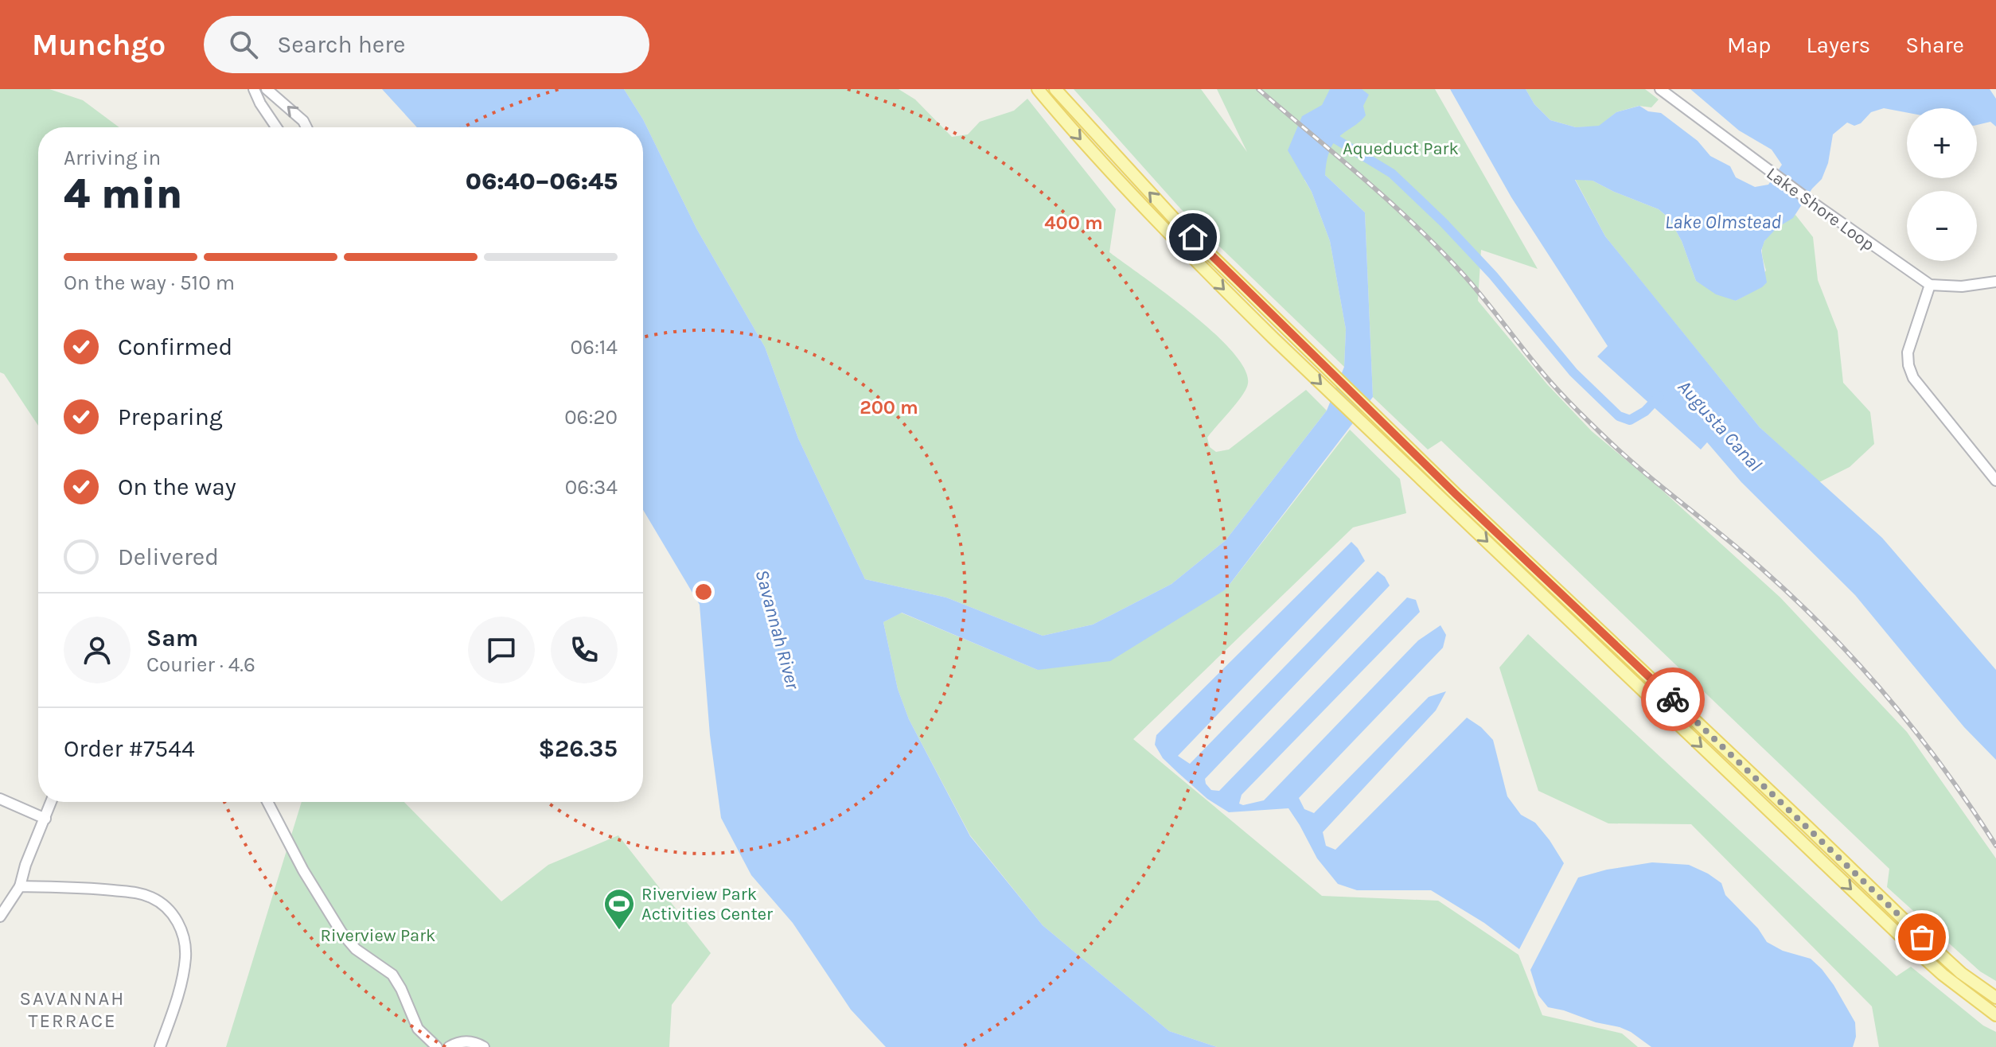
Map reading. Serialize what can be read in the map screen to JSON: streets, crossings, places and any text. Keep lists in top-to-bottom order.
{
  "streets": {
    "street": ["Lake Shore Loop"]
  },
  "districts": ["SAVANNAH TERRACE"],
  "water": ["Lake Olmstead", "Augusta Canal", "Savannah River"],
  "parks": ["Aqueduct Park", "Riverview Park"],
  "places": {
    "sports": ["Riverview Park Activities Center"]
  },
  "page": {
    "header": "Munchgo",
    "search": "Search here",
    "nav": ["Map", "Layers", "Share"],
    "map_buttons": ["+", "−"],
    "heading": ["4 min", "Arriving in", "06:40–06:45"],
    "panel": [
      "Sam",
      "Courier · 4.6",
      "Order #7544",
      "$26.35"
    ],
    "bar": "On the way · 510 m",
    "list": [
      ["Confirmed", "06:14"],
      ["Preparing", "06:20"],
      ["On the way", "06:34"],
      "Delivered"
    ]
  },
  "rings": ["400 m", "200 m"]
}
